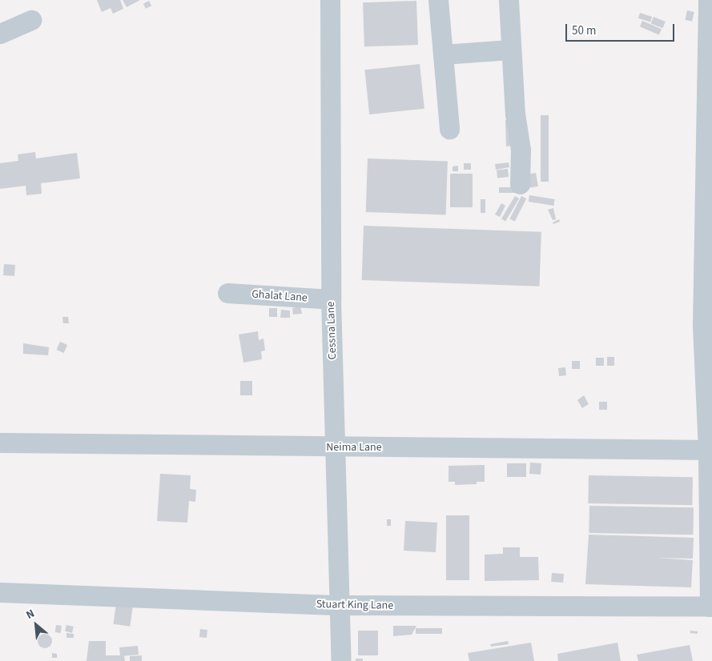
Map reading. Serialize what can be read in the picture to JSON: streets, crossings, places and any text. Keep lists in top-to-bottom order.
{
  "streets": {
    "street": [
      "Ghalat Lane",
      "Cessna Lane",
      "Neima Lane",
      "Stuart King Lane"
    ]
  },
  "crossings": [
    ["Ghalat Lane", "Cessna Lane"],
    ["Cessna Lane", "Neima Lane"],
    ["Cessna Lane", "Stuart King Lane"],
    ["Neima Lane", "Stuart King Lane"]
  ],
  "scale_bar": "50 m",
  "north": "top left"
}
